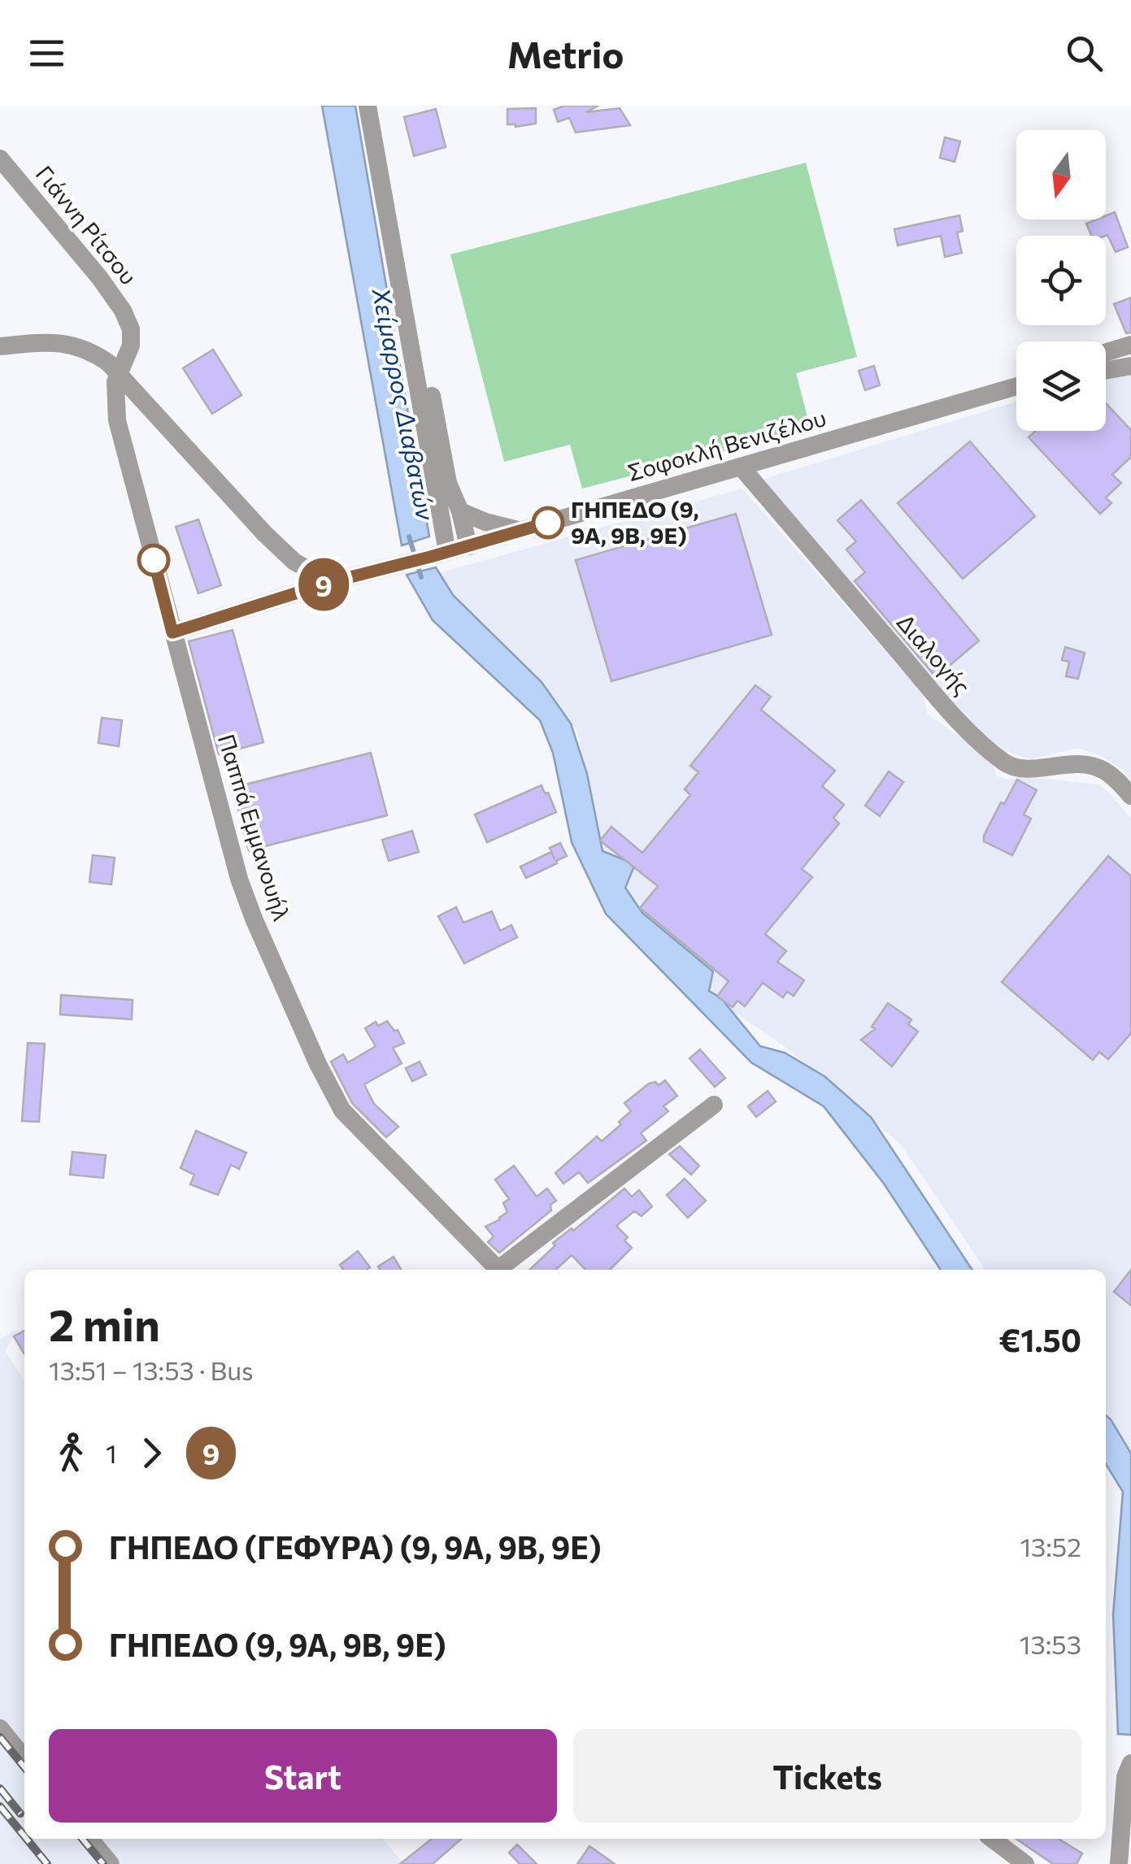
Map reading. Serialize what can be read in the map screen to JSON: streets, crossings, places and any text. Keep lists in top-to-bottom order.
{
  "streets": {
    "street": [
      "Γιάννη Ρίτσου",
      "Σοφοκλή Βενιζέλου",
      "Διαλογής",
      "Παππά Εμμανουήλ"
    ]
  },
  "crossings": [
    ["Γιάννη Ρίτσου", "Παππά Εμμανουήλ"],
    ["Σοφοκλή Βενιζέλου", "Διαλογής"],
    ["Σοφοκλή Βενιζέλου", "Παππά Εμμανουήλ"]
  ],
  "water": ["Χείμαρρος Διαβατών"],
  "places": ["ΓΗΠΕΔΟ (9, 9Α, 9Β, 9Ε)"],
  "lines": ["bus line 9"],
  "north": "bottom",
  "page": {
    "header": "Metrio",
    "on_map": "9",
    "heading": ["2 min", "13:51 – 13:53 · Bus", "€1.50"],
    "legs": ["1", "9"],
    "list": [
      {
        "name": "ΓΗΠΕΔΟ (ΓΕΦΥΡΑ) (9, 9Α, 9Β, 9Ε)",
        "value": "13:52"
      },
      {
        "name": "ΓΗΠΕΔΟ (9, 9Α, 9Β, 9Ε)",
        "value": "13:53"
      }
    ],
    "buttons": ["Start", "Tickets"]
  }
}
